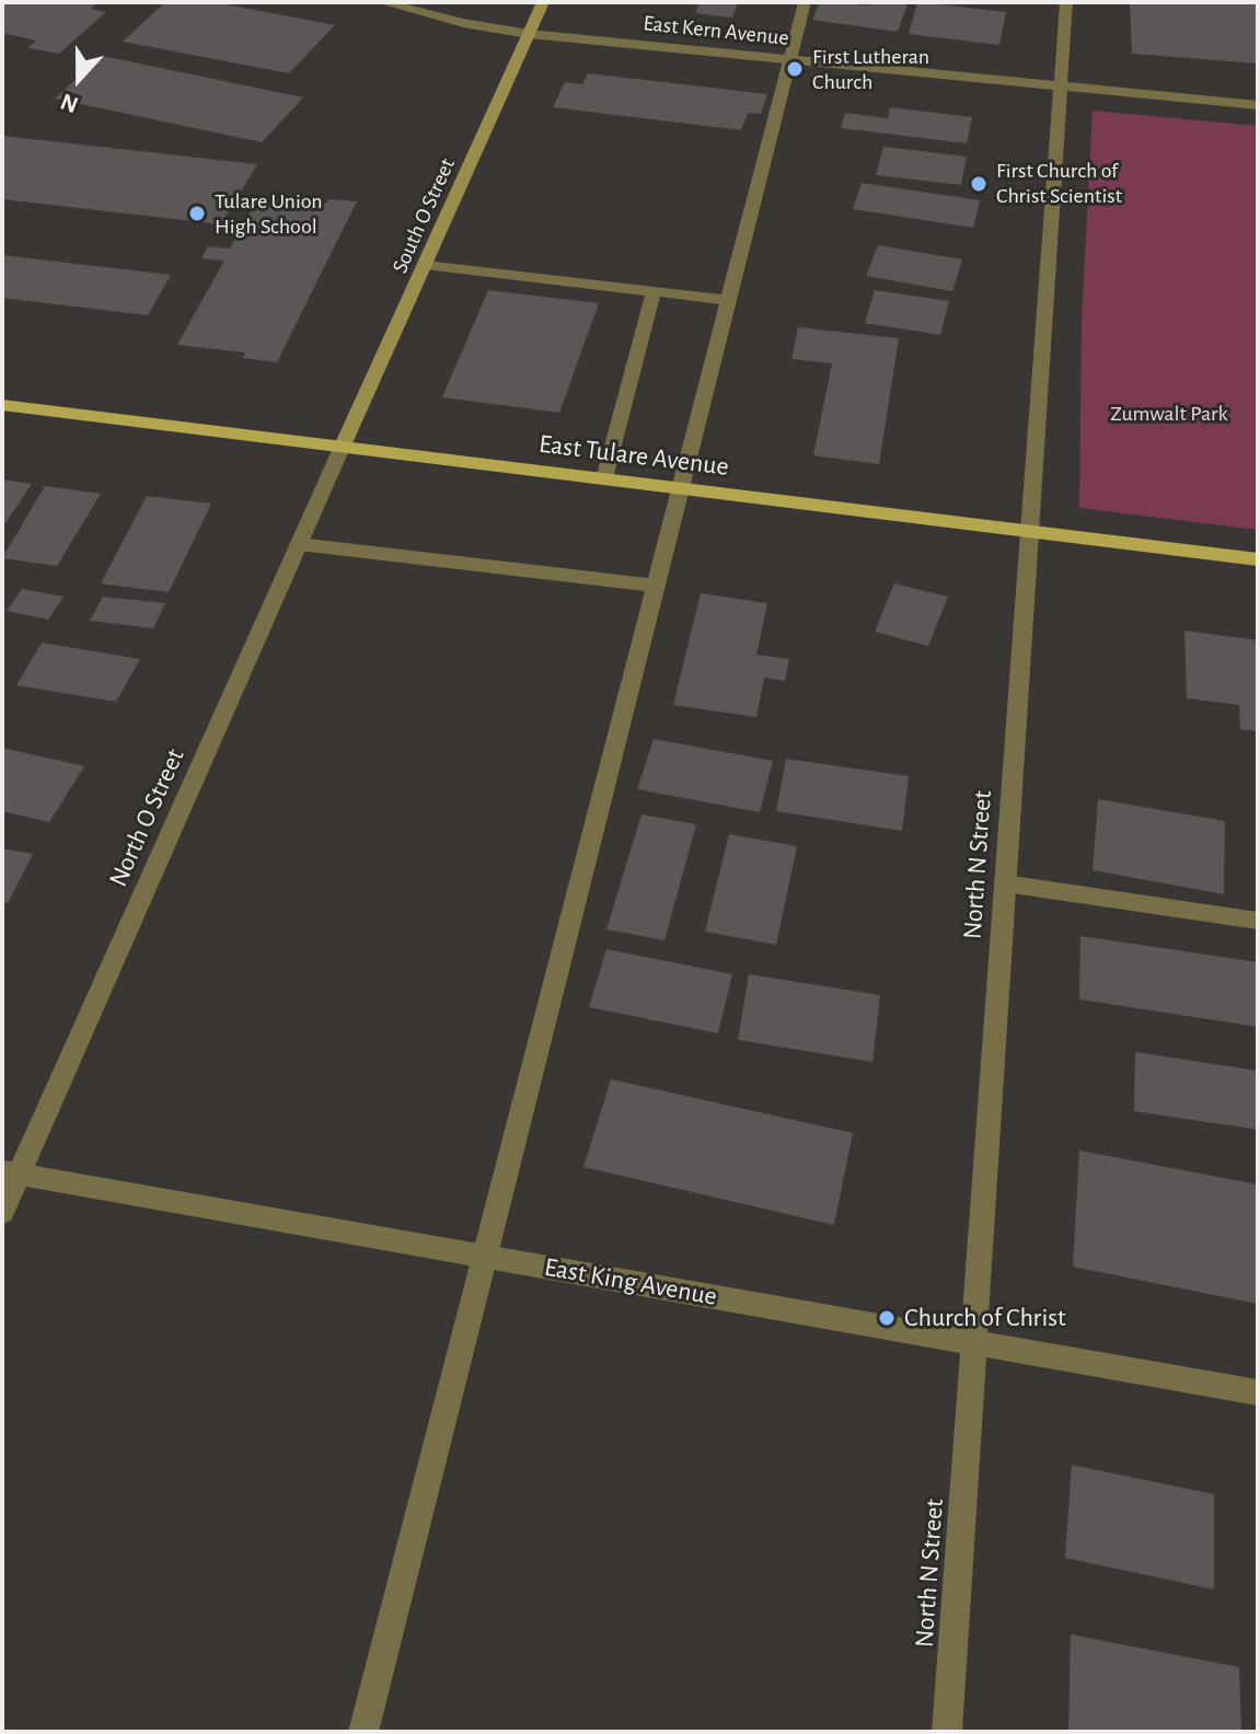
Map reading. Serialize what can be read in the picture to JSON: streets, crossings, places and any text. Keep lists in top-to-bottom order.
{
  "streets": {
    "main road": ["South O Street", "East Tulare Avenue"],
    "street": [
      "East Kern Avenue",
      "North O Street",
      "North N Street",
      "East King Avenue"
    ]
  },
  "crossings": [
    ["East Kern Avenue", "South O Street"],
    ["East Kern Avenue", "North N Street"],
    ["South O Street", "East Tulare Avenue"],
    ["South O Street", "North O Street"],
    ["East Tulare Avenue", "North O Street"],
    ["East Tulare Avenue", "North N Street"],
    ["North O Street", "East King Avenue"],
    ["North N Street", "East King Avenue"]
  ],
  "parks": ["Zumwalt Park"],
  "places": [
    "First Lutheran Church",
    "First Church of Christ Scientist",
    "Tulare Union High School",
    "Church of Christ"
  ],
  "north": "bottom"
}
